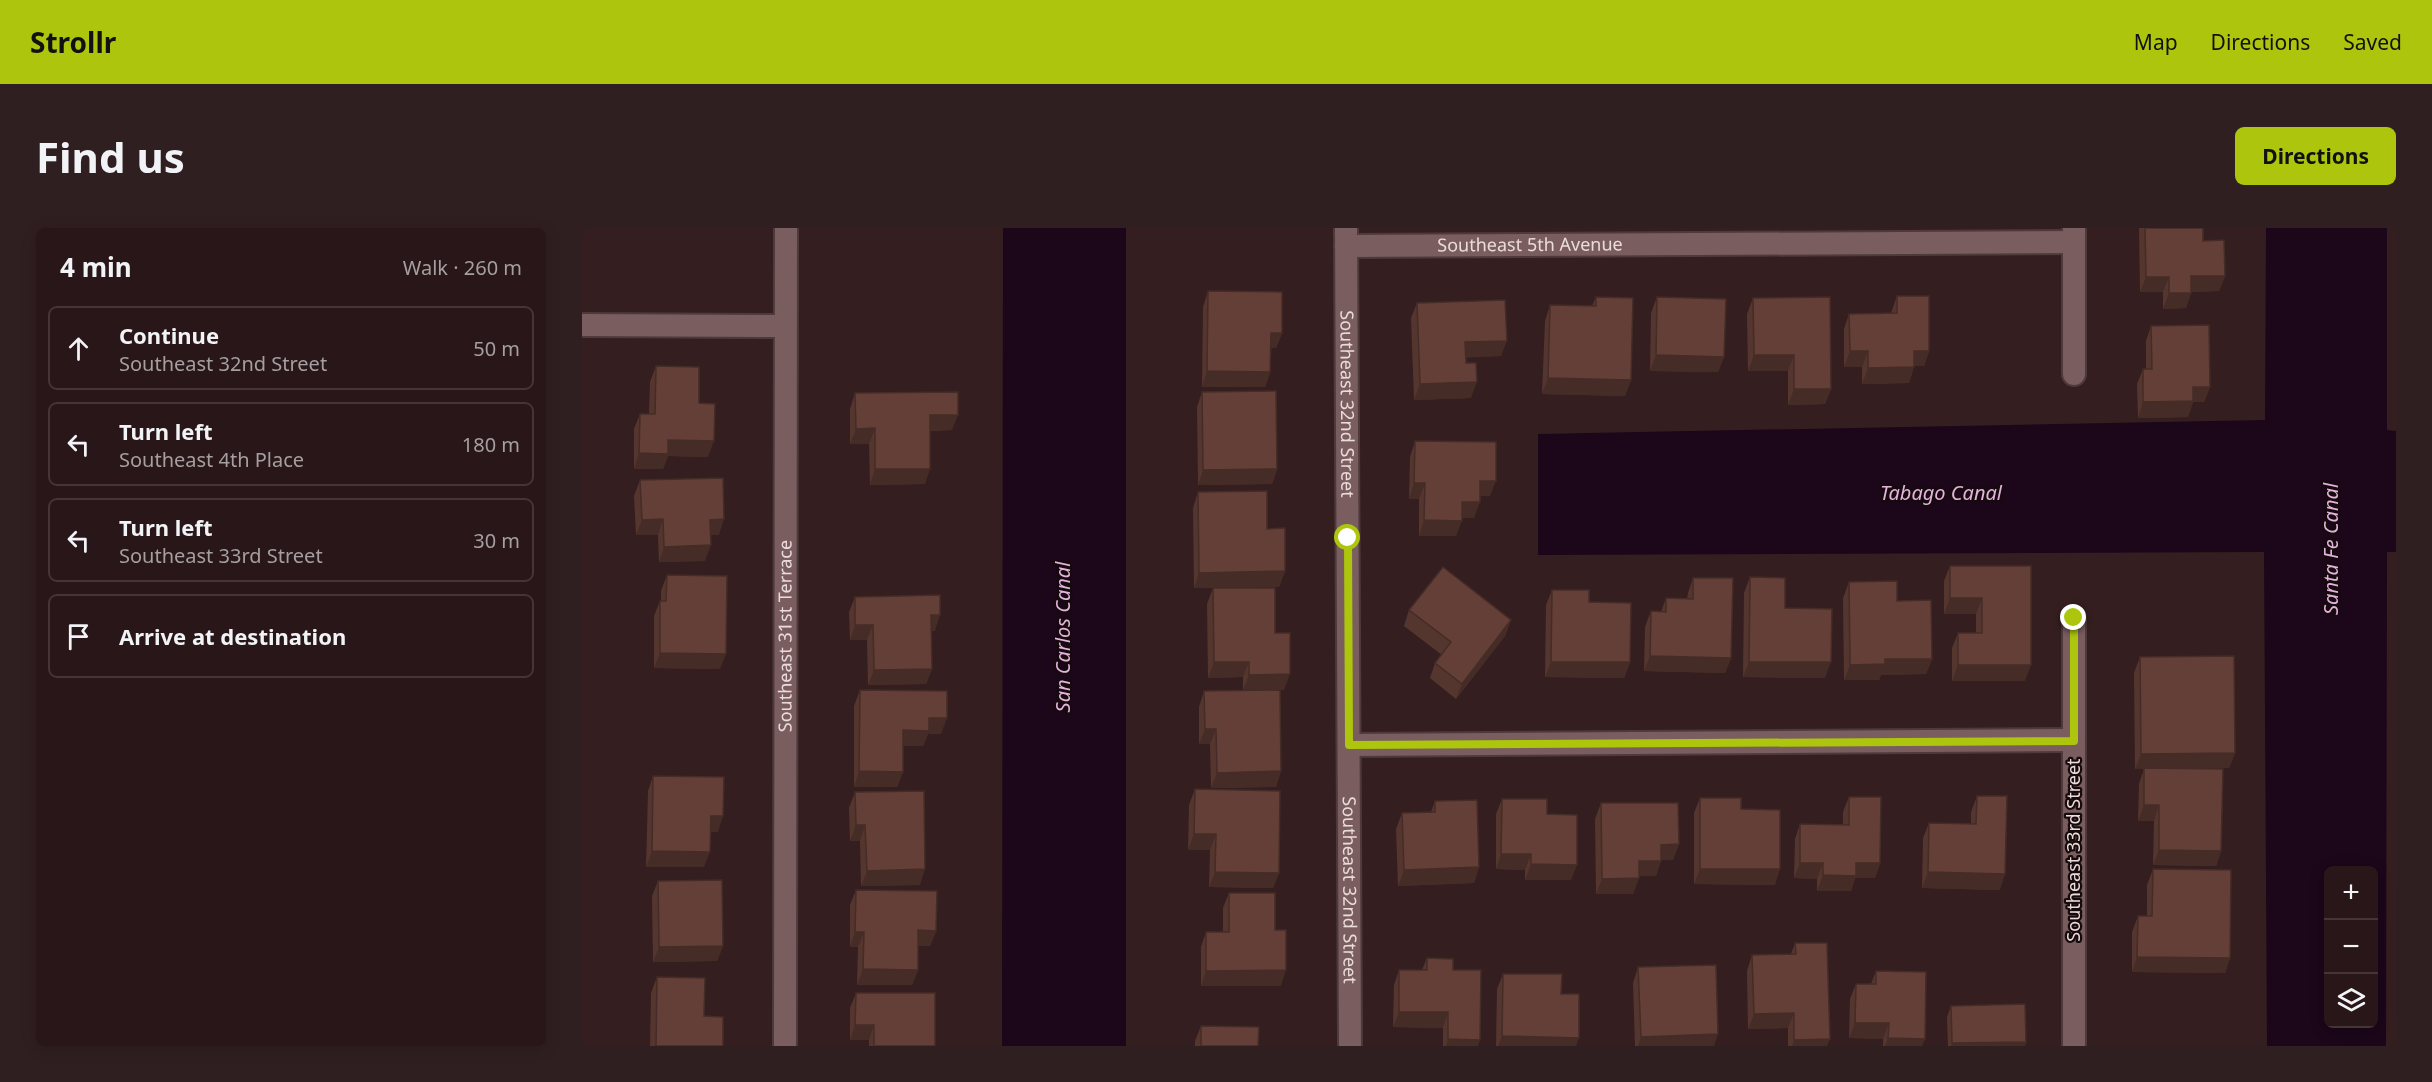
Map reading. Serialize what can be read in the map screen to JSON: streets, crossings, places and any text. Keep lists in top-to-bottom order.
{
  "streets": {
    "street": [
      "Southeast 5th Avenue",
      "Southeast 32nd Street",
      "Southeast 31st Terrace",
      "Southeast 33rd Street"
    ]
  },
  "crossings": [
    ["Southeast 5th Avenue", "Southeast 32nd Street"]
  ],
  "water": ["Tabago Canal", "Santa Fe Canal", "San Carlos Canal"],
  "page": {
    "header": "Strollr",
    "nav": ["Map", "Directions", "Saved"],
    "buttons": "Directions",
    "title": "Find us",
    "heading": ["4 min", "Walk · 260 m"],
    "list": [
      ["Continue", "Southeast 32nd Street", "50 m"],
      ["Turn left", "Southeast 4th Place", "180 m"],
      ["Turn left", "Southeast 33rd Street", "30 m"],
      "Arrive at destination"
    ],
    "map_buttons": ["+", "−"]
  }
}
